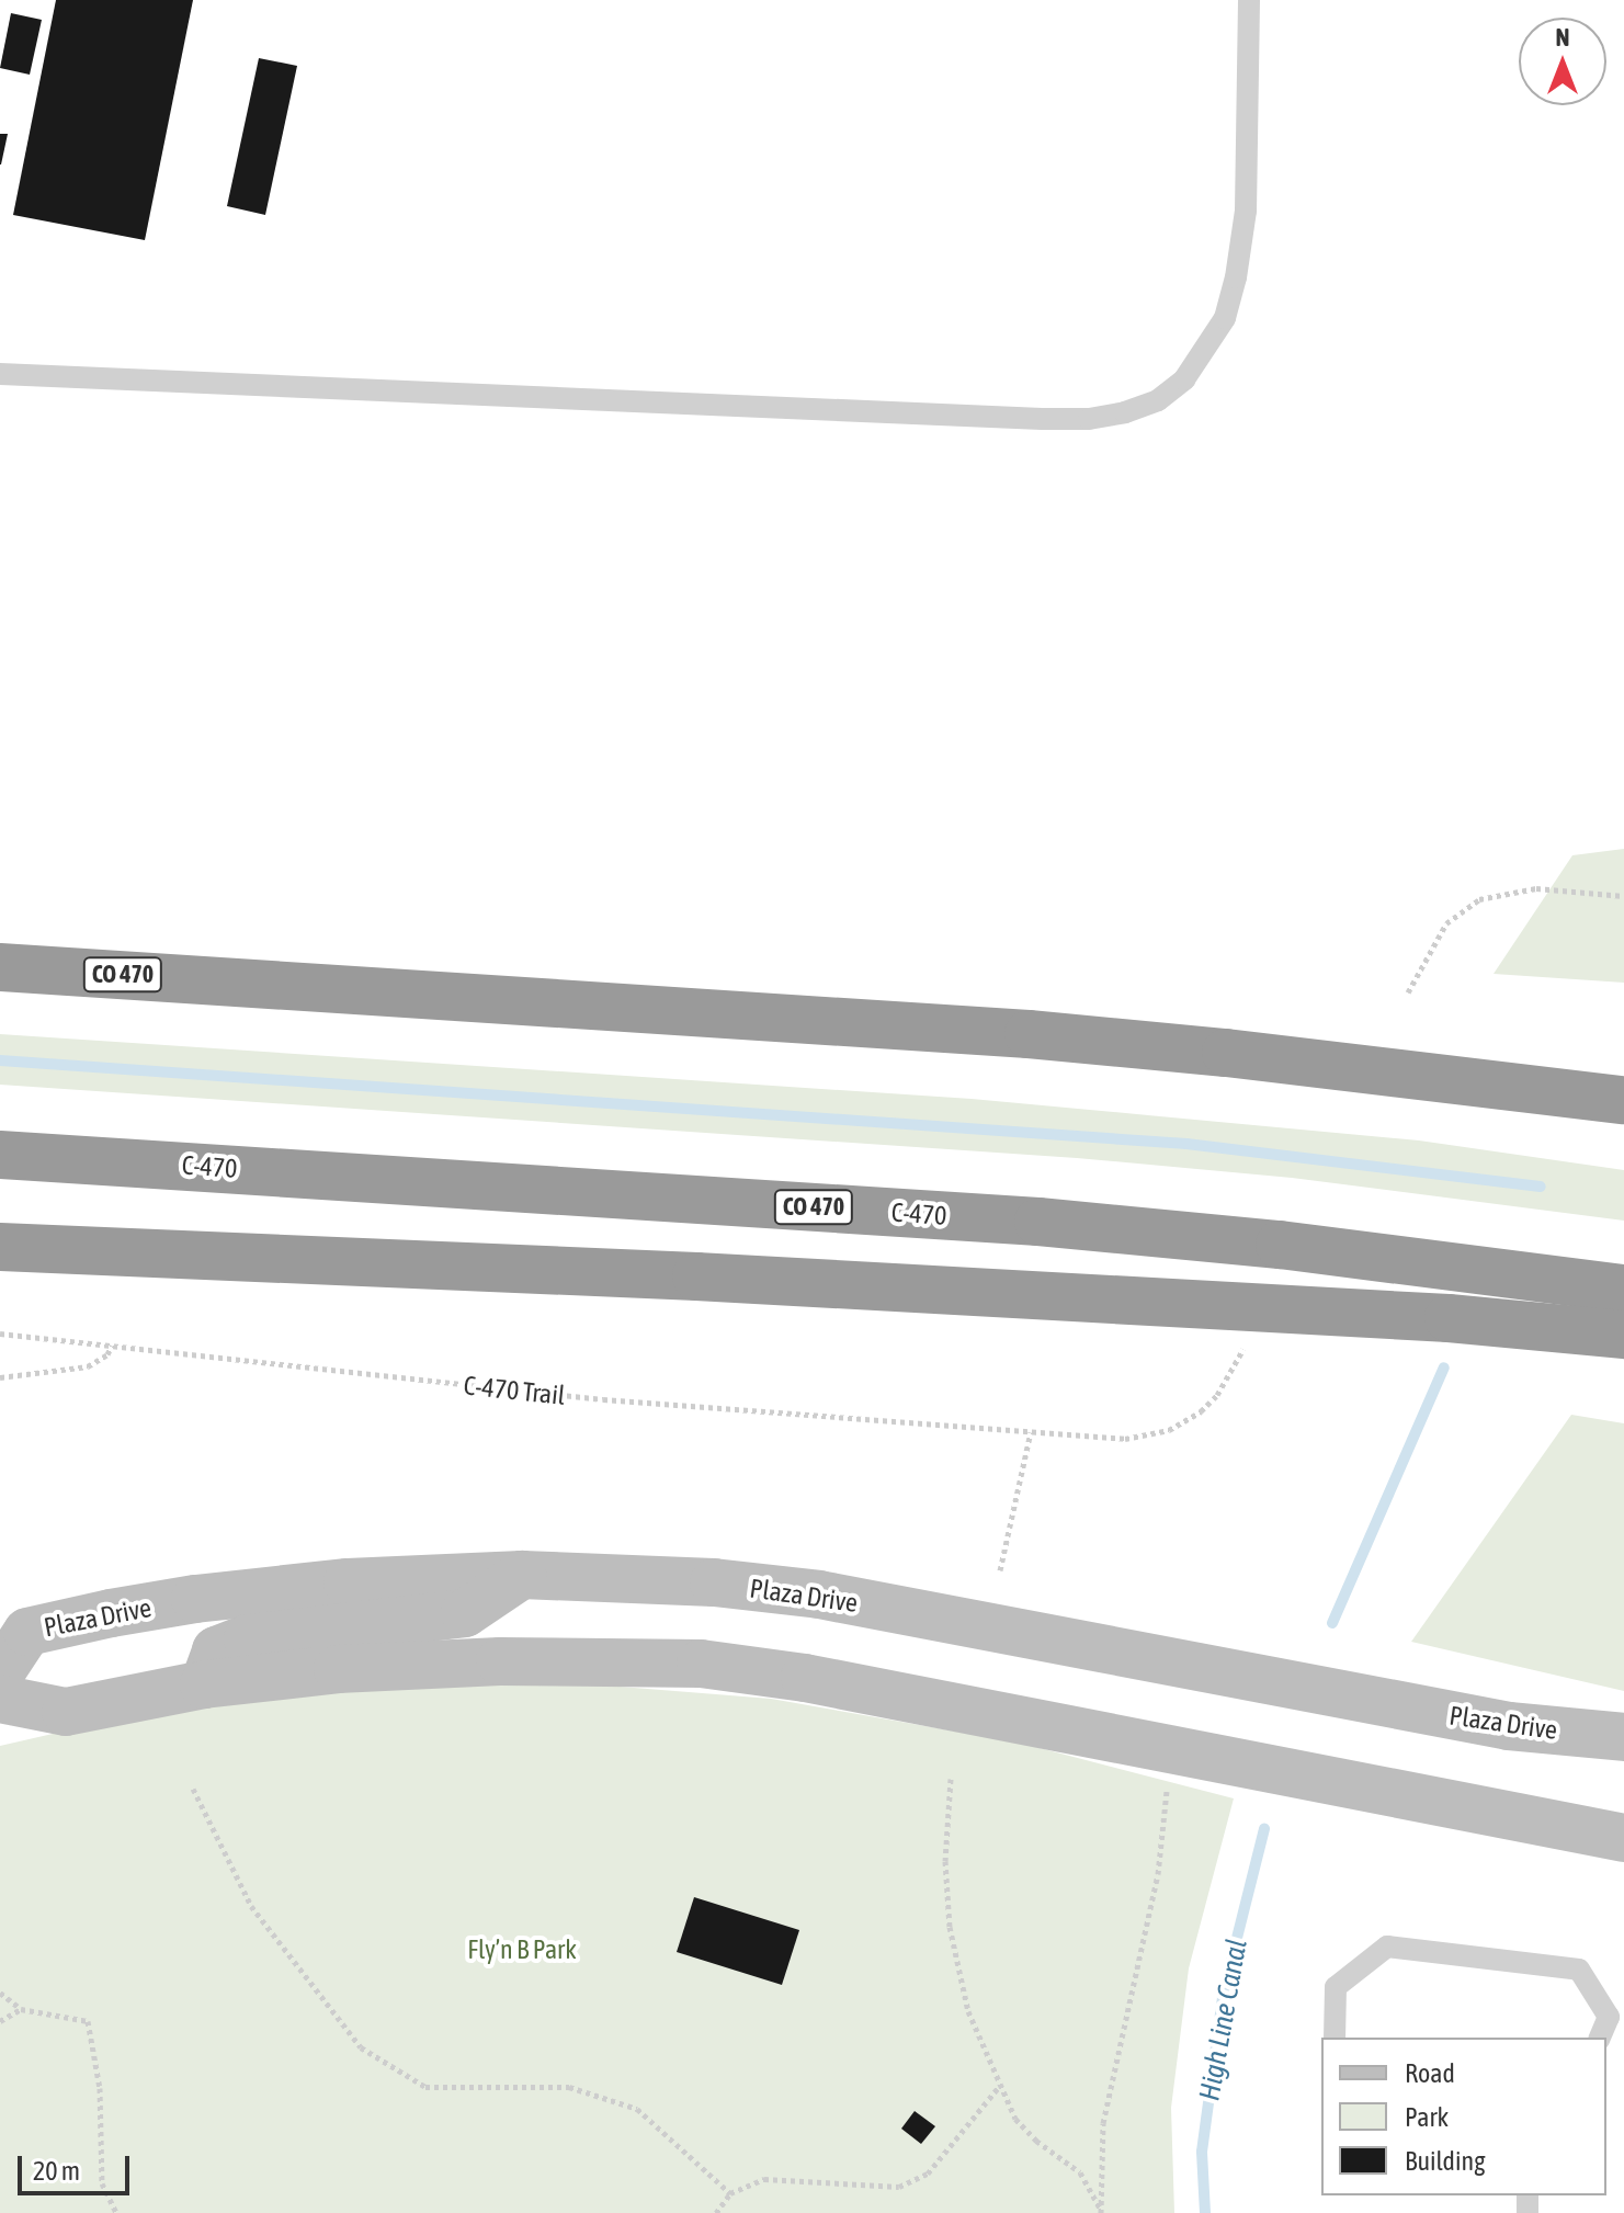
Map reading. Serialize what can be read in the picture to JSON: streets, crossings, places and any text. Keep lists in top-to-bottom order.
{
  "streets": {
    "highway": ["CO 470", "C-470"],
    "street": ["Plaza Drive"],
    "path": ["C-470 Trail"]
  },
  "water": ["High Line Canal"],
  "parks": ["Fly’n B Park"],
  "legend": ["Road", "Park", "Building"],
  "scale_bar": "20 m",
  "north": "top"
}
